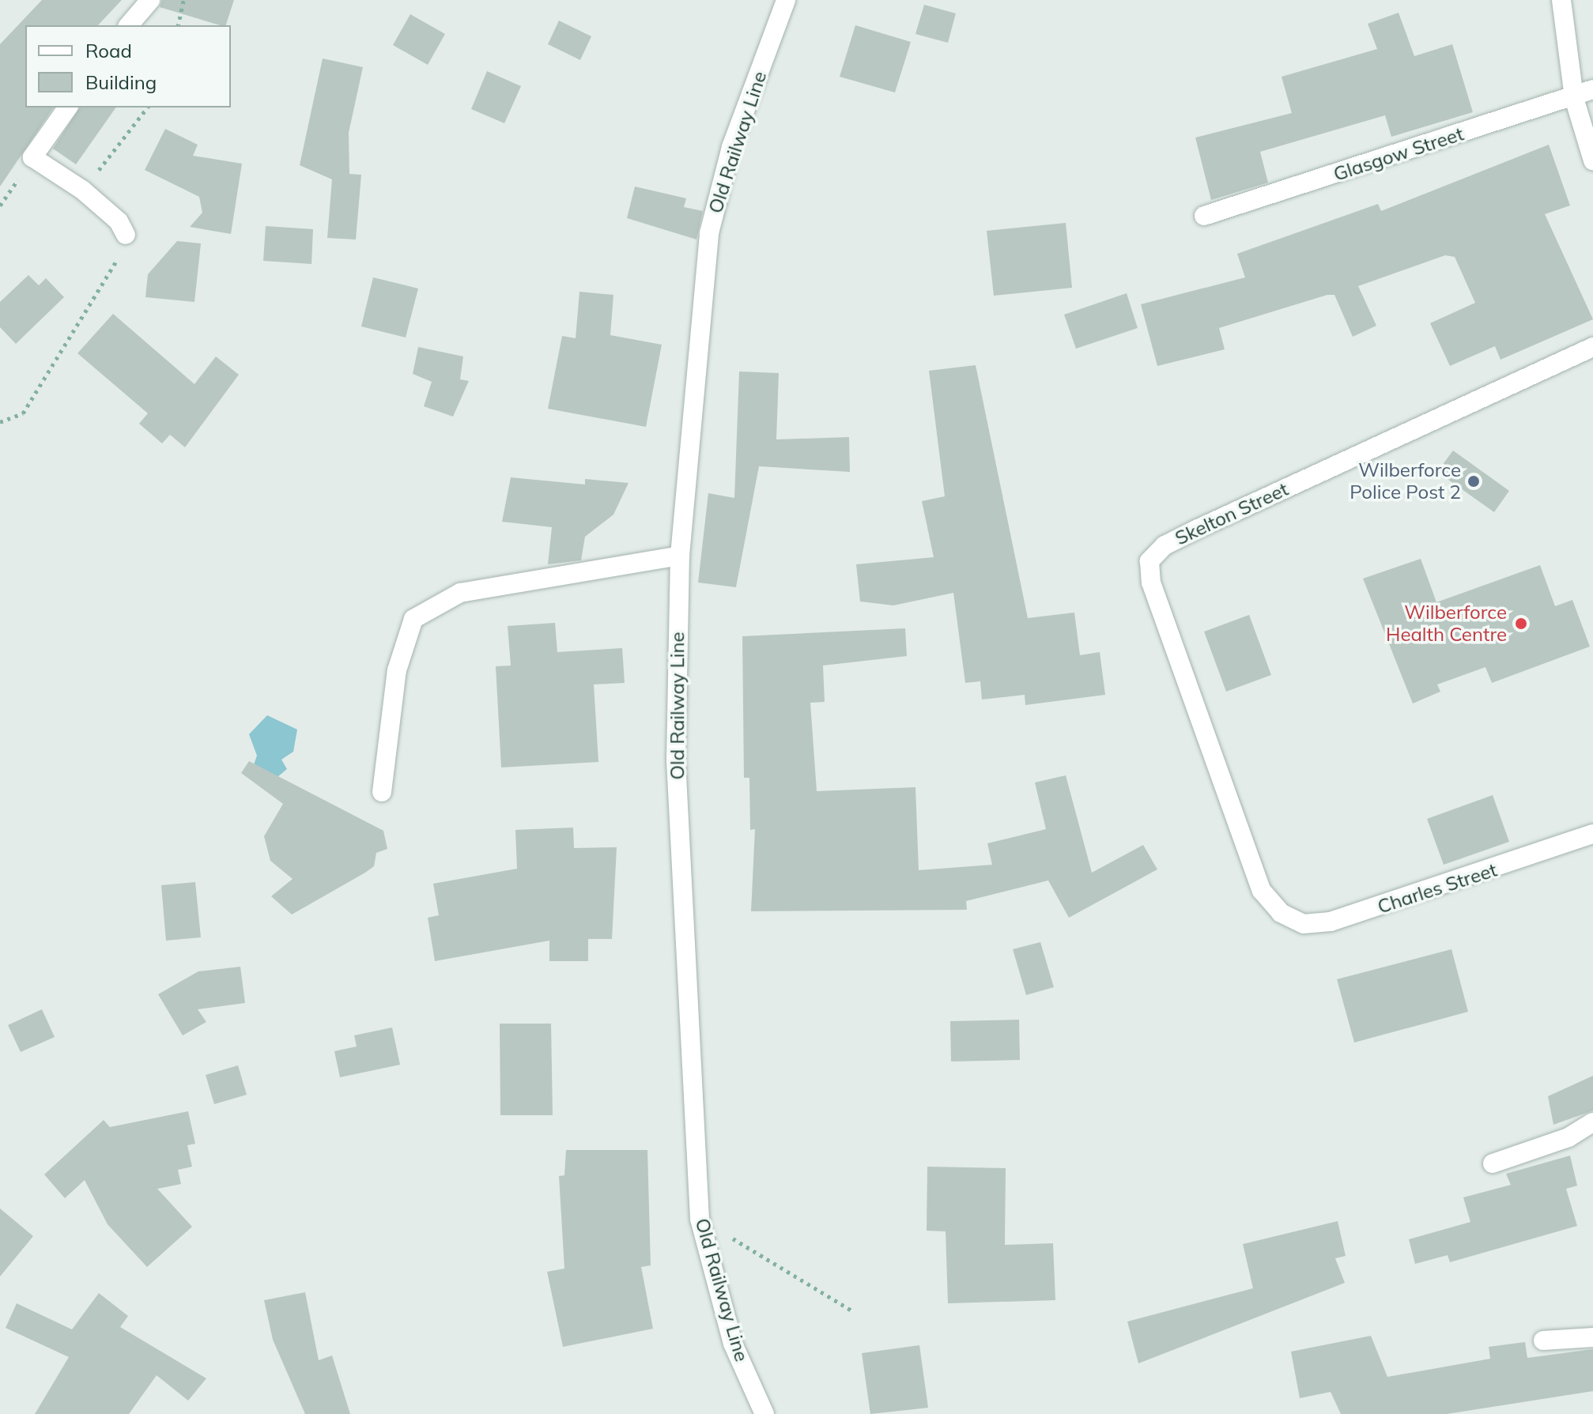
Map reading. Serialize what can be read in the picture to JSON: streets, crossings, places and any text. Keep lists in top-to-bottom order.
{
  "streets": {
    "street": [
      "Old Railway Line",
      "Glasgow Street",
      "Skelton Street",
      "Charles Street"
    ]
  },
  "crossings": [
    ["Skelton Street", "Charles Street"]
  ],
  "places": ["Wilberforce Police Post 2", "Wilberforce Health Centre"],
  "legend": ["Road", "Building"]
}
